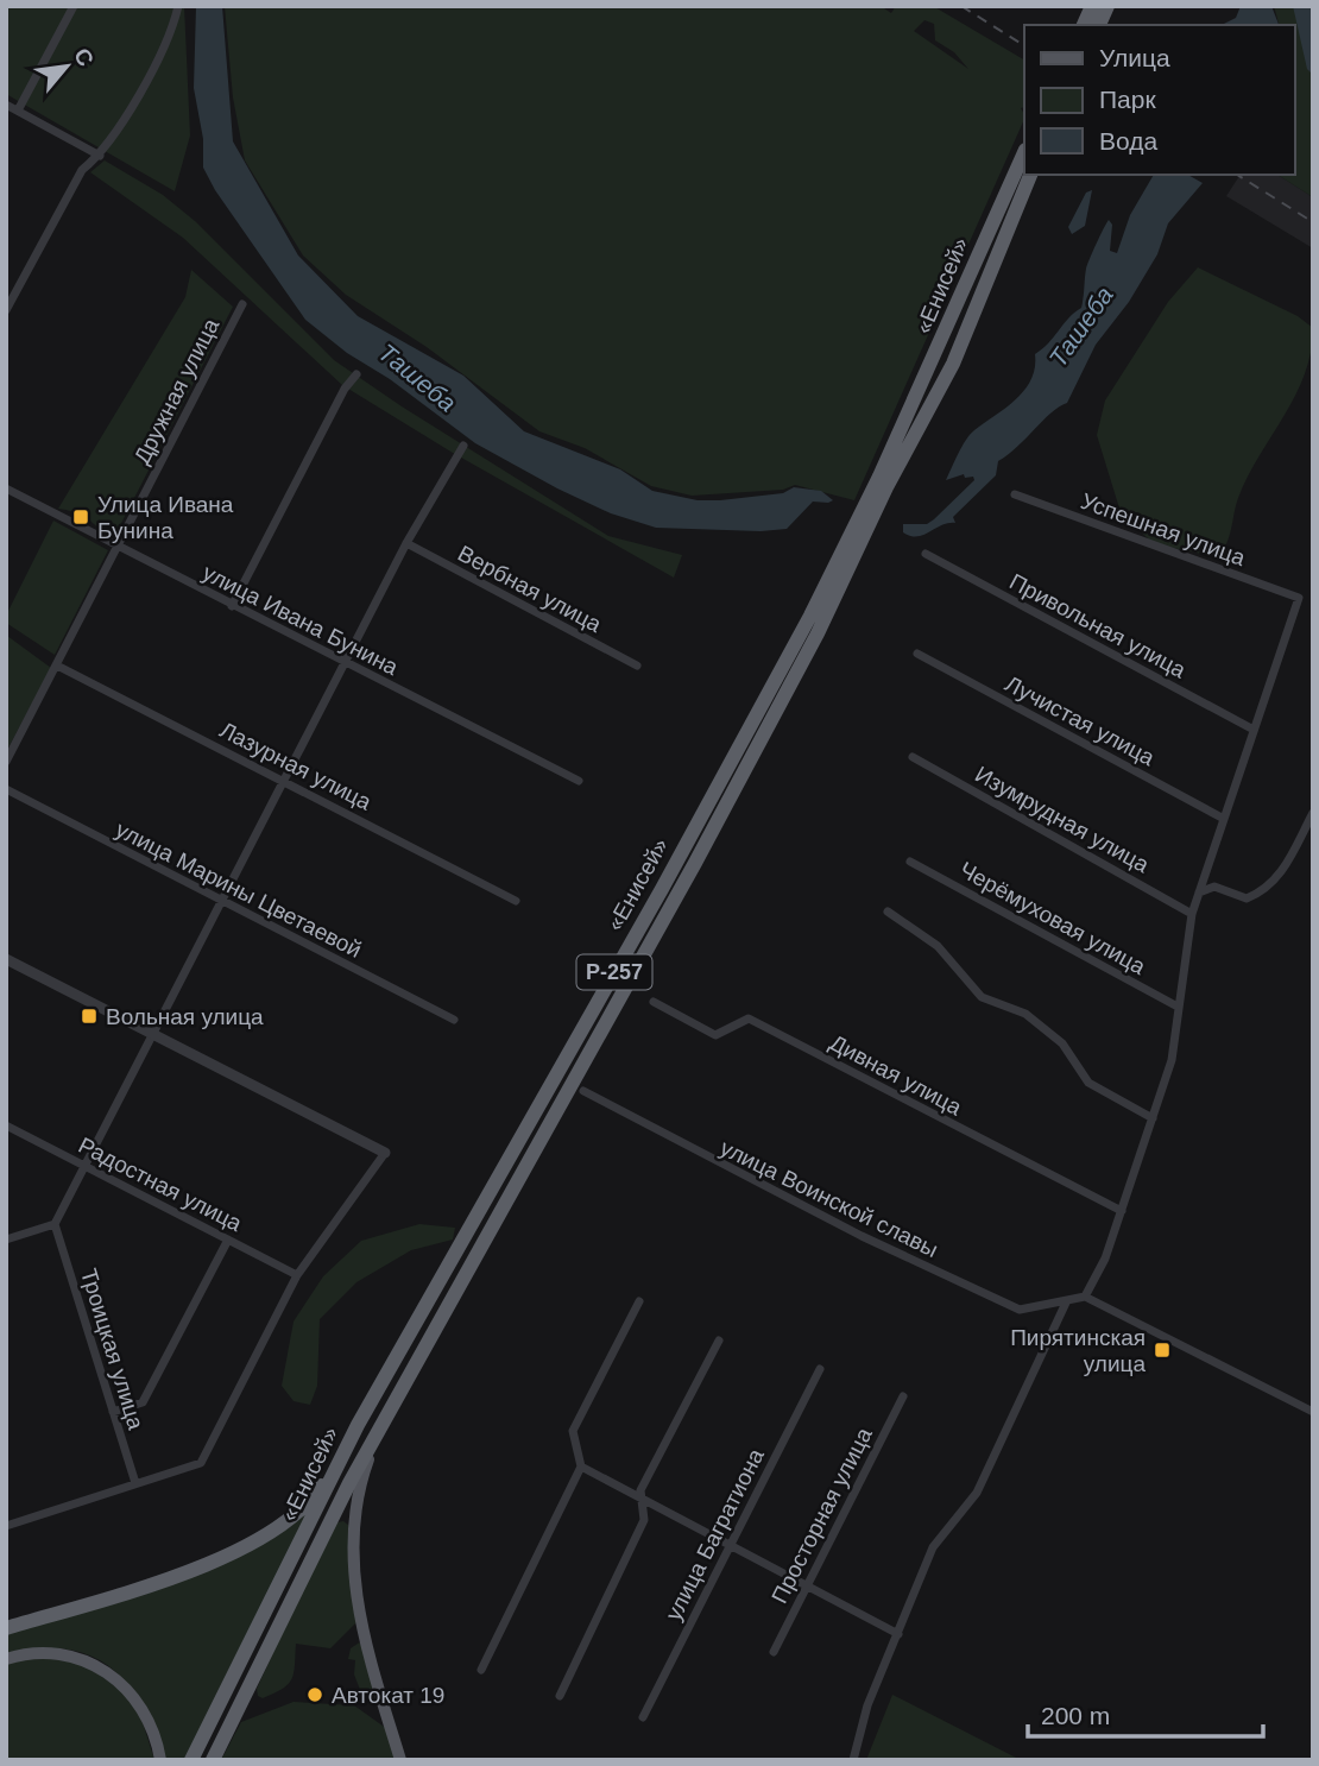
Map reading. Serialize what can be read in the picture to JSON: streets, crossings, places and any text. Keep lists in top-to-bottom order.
{
  "streets": {
    "highway": ["«Енисей»", "Р-257"],
    "street": [
      "Дружная улица",
      "Успешная улица",
      "Вербная улица",
      "улица Ивана Бунина",
      "Привольная улица",
      "Лучистая улица",
      "Лазурная улица",
      "Изумрудная улица",
      "улица Марины Цветаевой",
      "Черёмуховая улица",
      "Дивная улица",
      "Радостная улица",
      "улица Воинской славы",
      "Троицкая улица",
      "Просторная улица",
      "улица Багратиона"
    ]
  },
  "crossings": [
    ["Дружная улица", "улица Ивана Бунина"],
    ["Дружная улица", "Лазурная улица"],
    ["Успешная улица", "Привольная улица"]
  ],
  "water": ["Ташеба"],
  "places": {
    "transit": ["Улица Ивана Бунина", "Вольная улица", "Пирятинская улица"],
    "other": ["Автокат 19"]
  },
  "legend": ["Улица", "Парк", "Вода"],
  "scale_bar": "200 m",
  "north": "top right"
}
